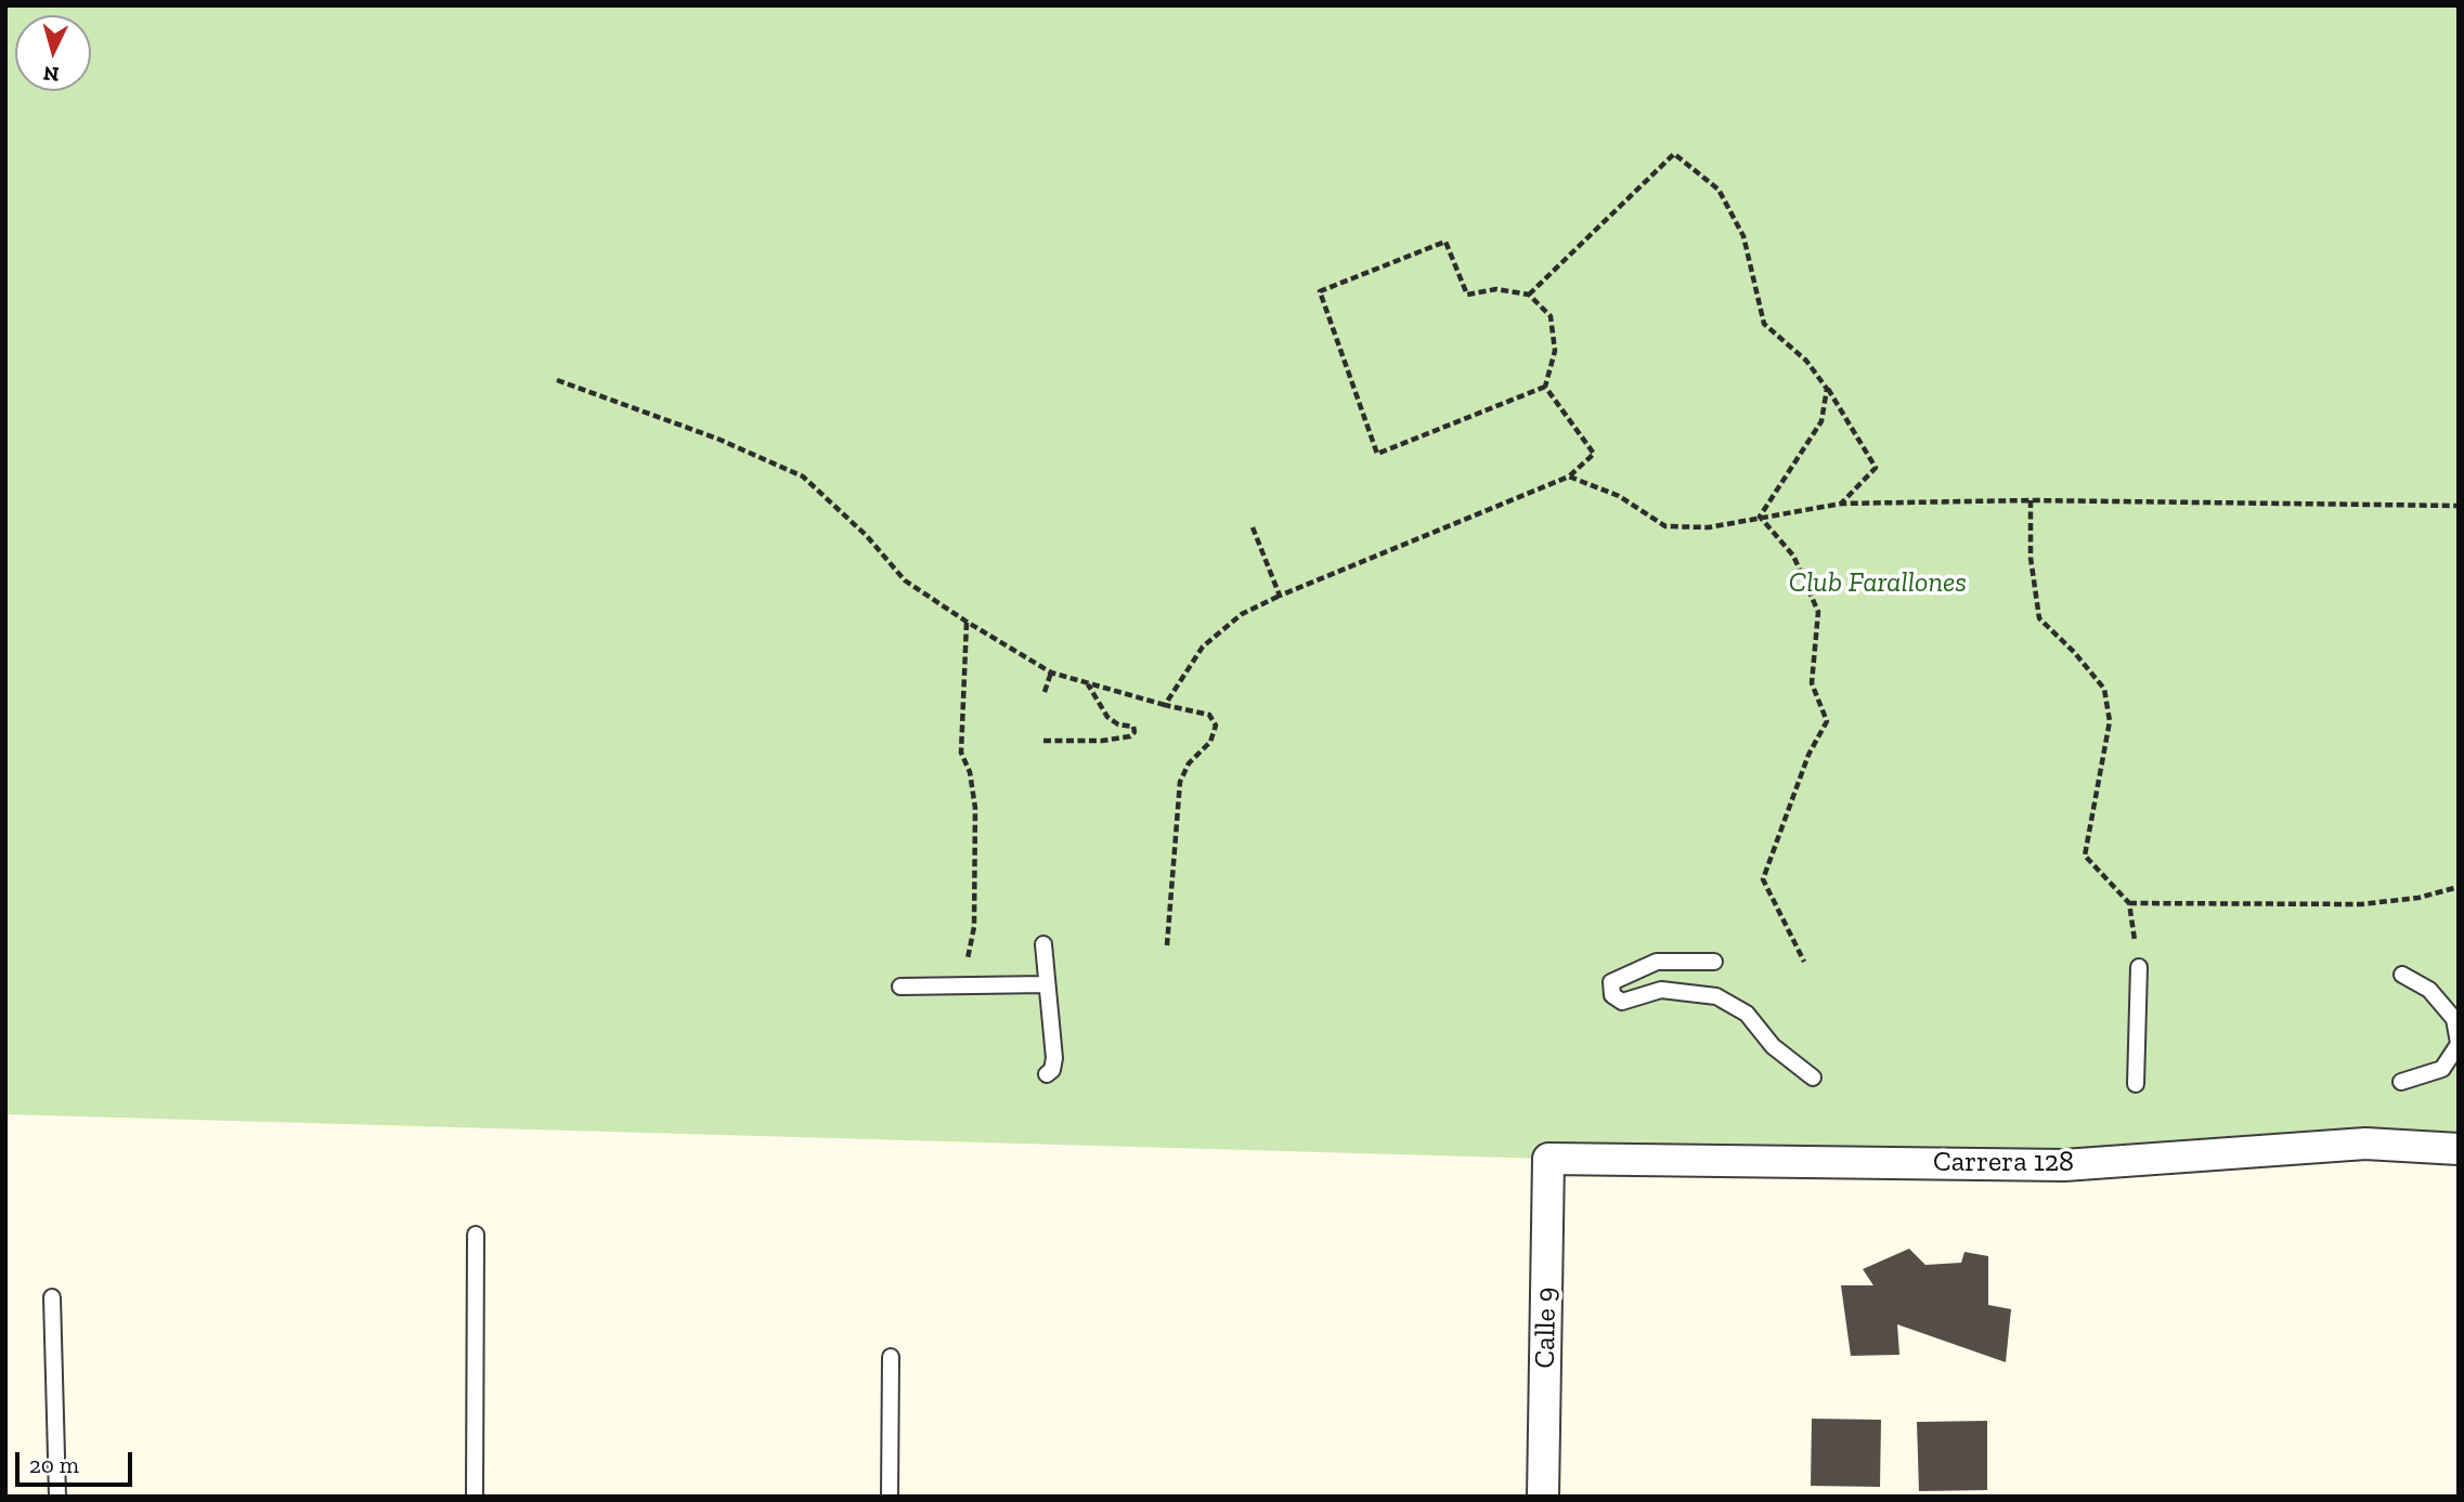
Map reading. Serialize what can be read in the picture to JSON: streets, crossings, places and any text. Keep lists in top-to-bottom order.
{
  "streets": {
    "street": ["Carrera 128", "Calle 9"]
  },
  "crossings": [
    ["Carrera 128", "Calle 9"]
  ],
  "parks": ["Club Farallones"],
  "scale_bar": "20 m",
  "north": "bottom"
}
